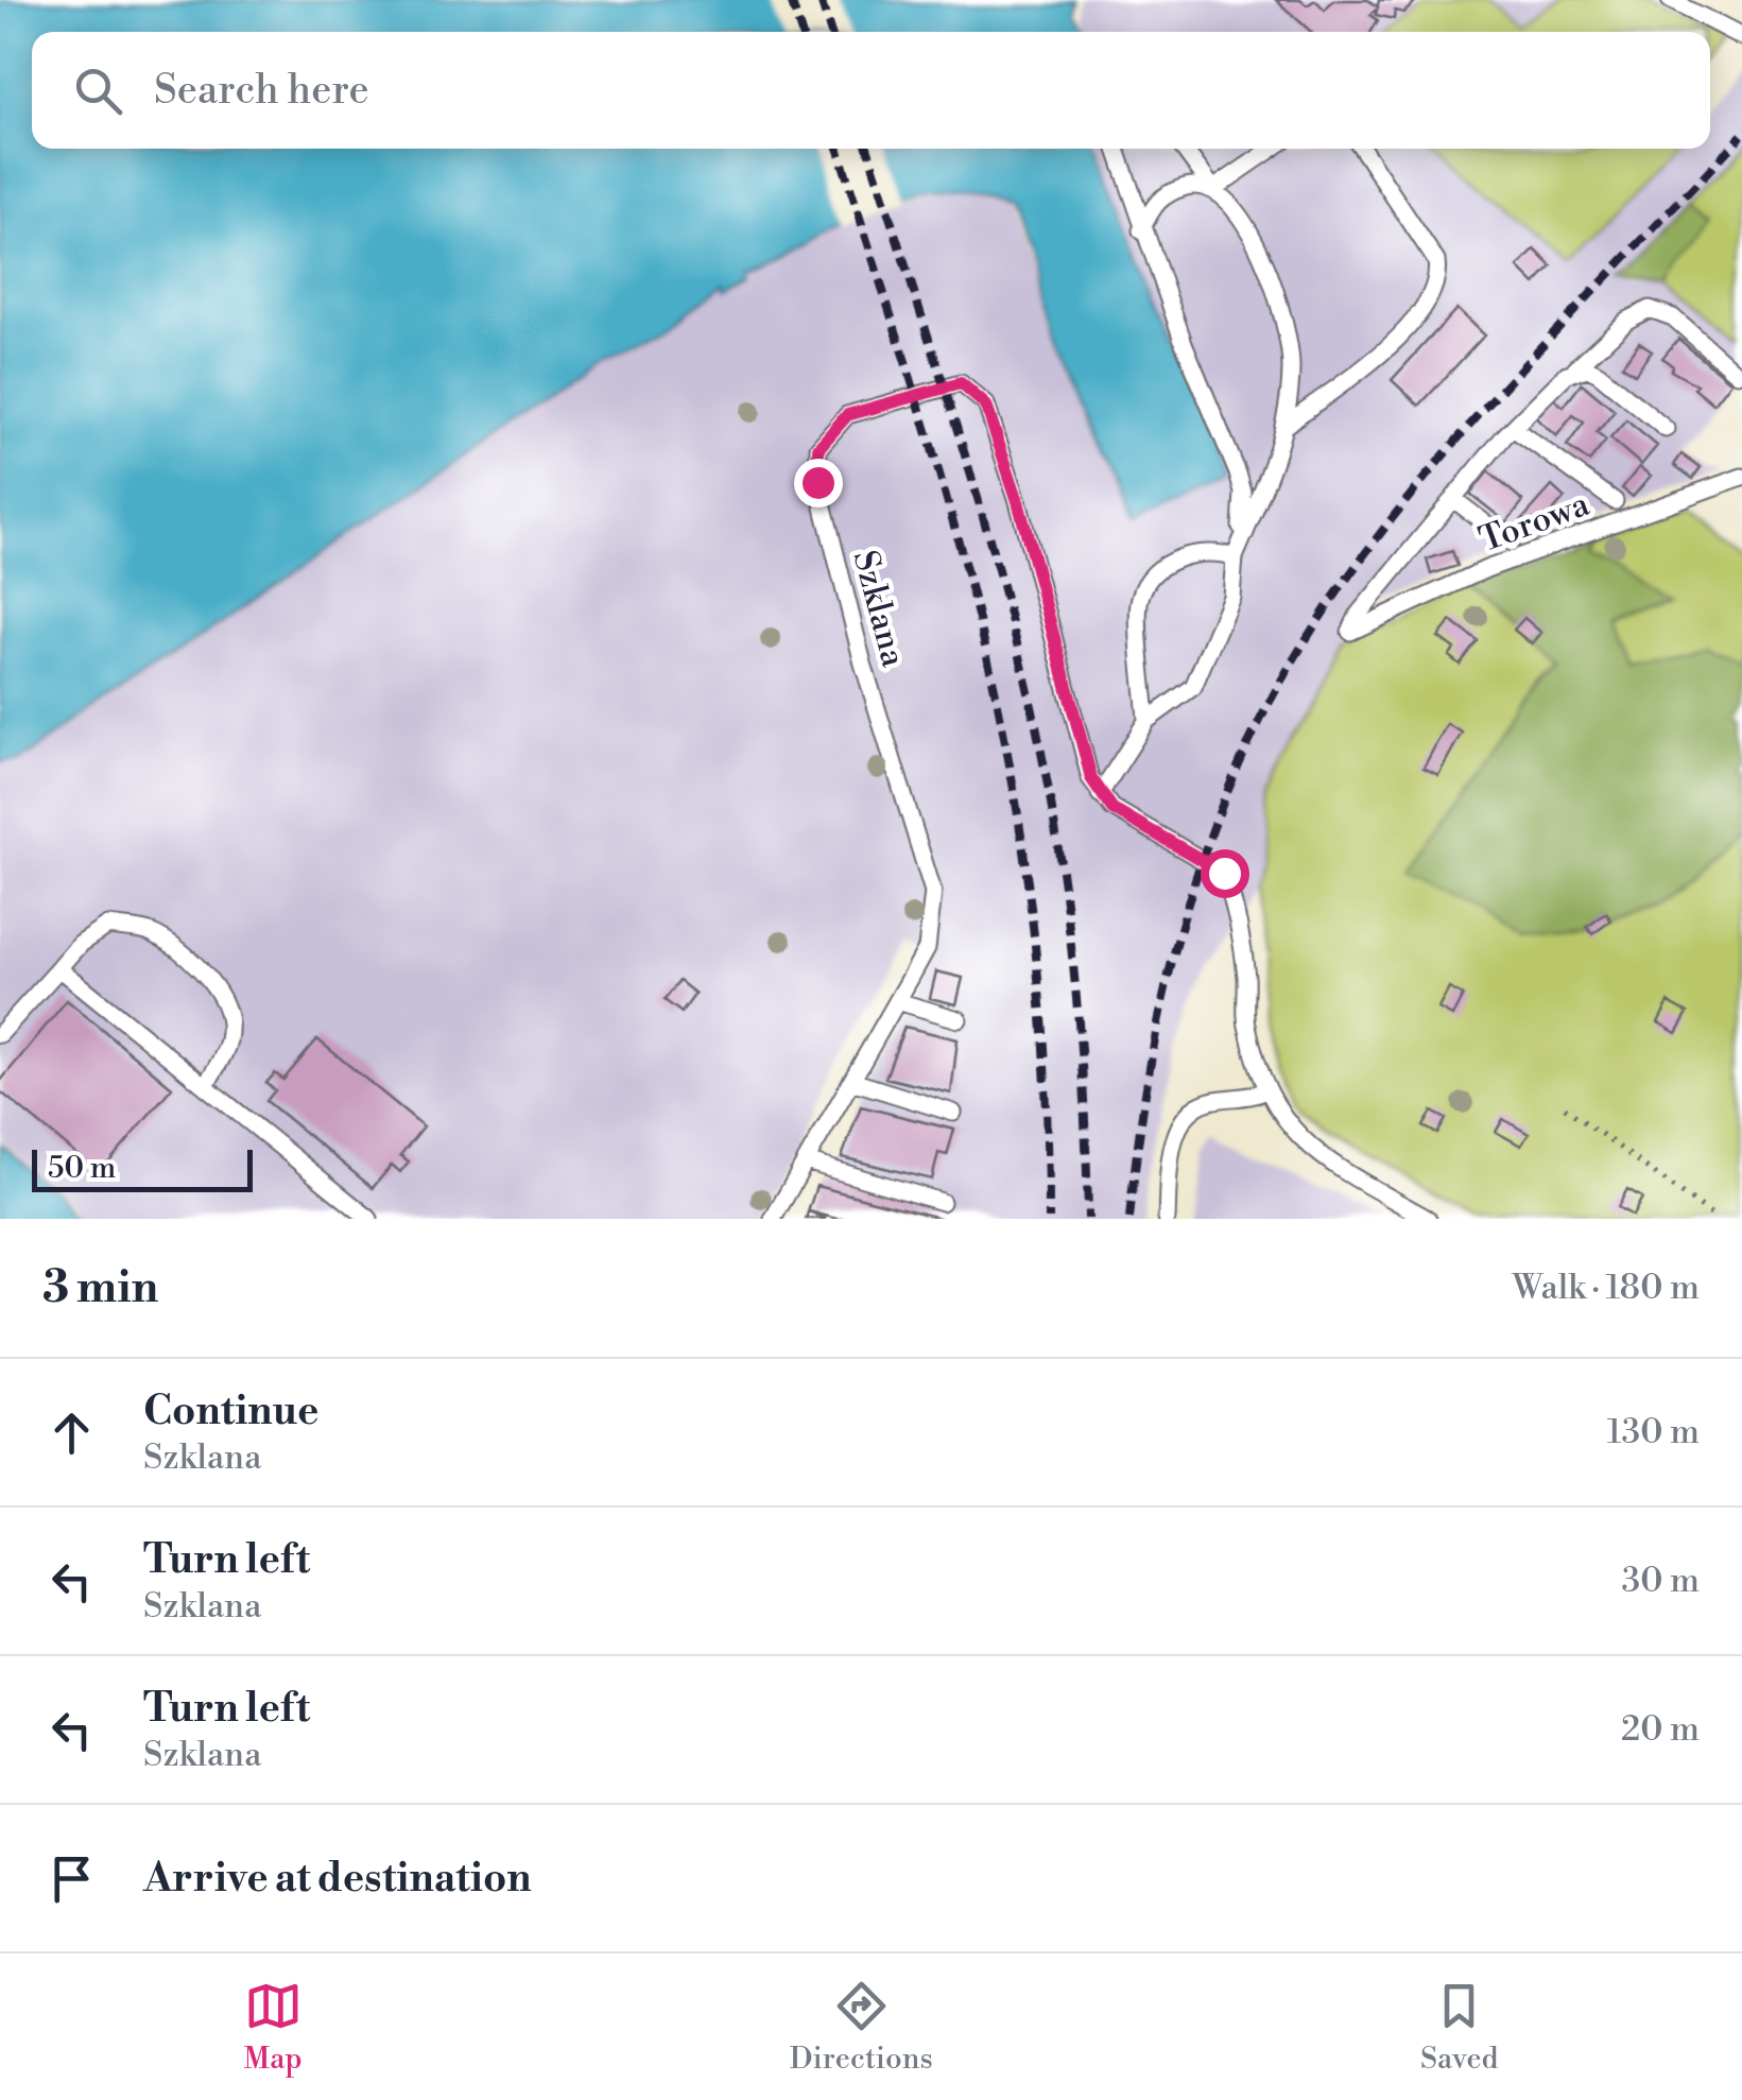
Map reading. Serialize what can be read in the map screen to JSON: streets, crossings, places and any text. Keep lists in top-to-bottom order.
{
  "streets": {
    "lane": ["Torowa", "Szklana"]
  },
  "scale_bar": "50 m",
  "page": {
    "search": "Search here",
    "scale": "50 m",
    "heading": ["3 min", "Walk · 180 m"],
    "list": [
      ["Continue", "Szklana", "130 m"],
      ["Turn left", "Szklana", "30 m"],
      ["Turn left", "Szklana", "20 m"],
      "Arrive at destination"
    ],
    "nav": ["Map", "Directions", "Saved"]
  }
}
